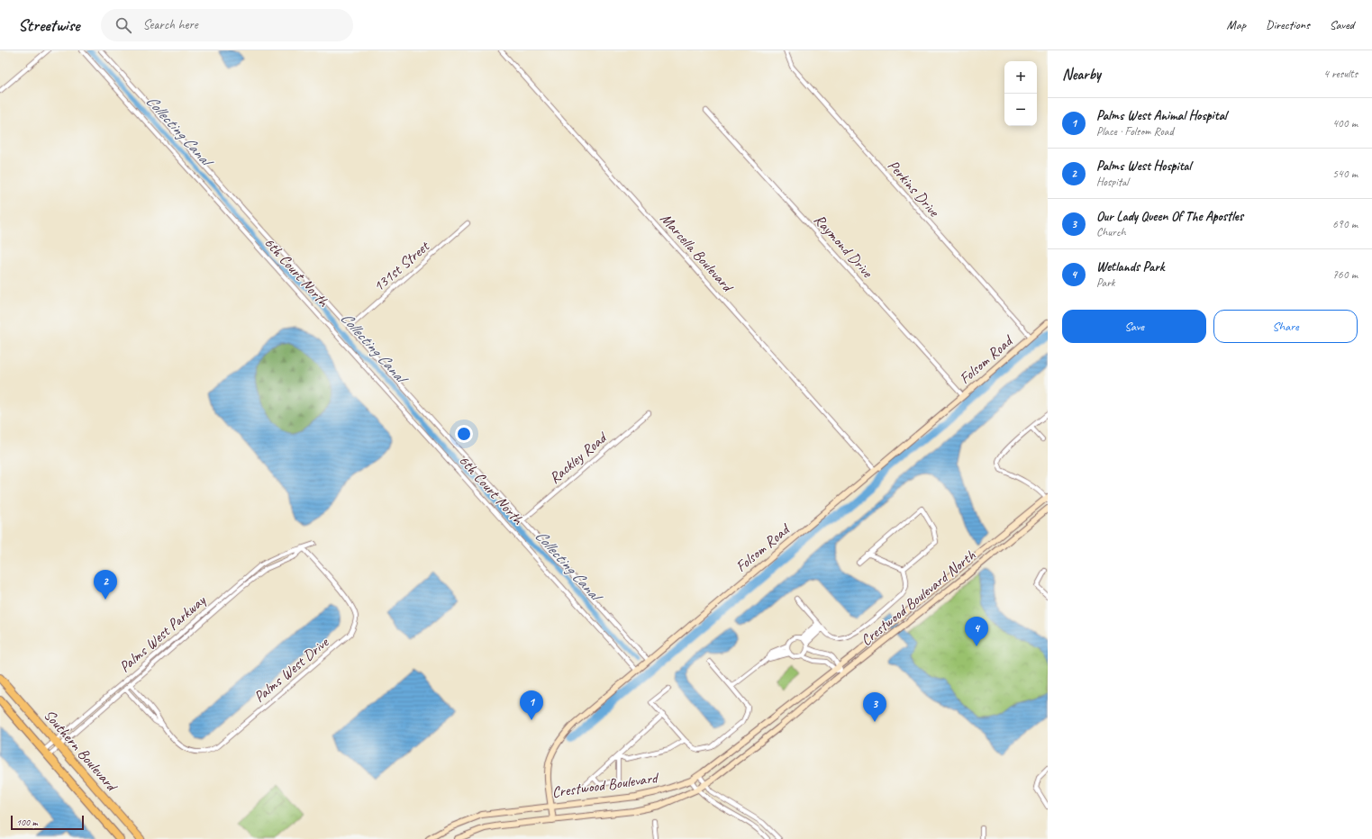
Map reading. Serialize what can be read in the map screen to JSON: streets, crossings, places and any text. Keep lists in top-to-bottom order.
{
  "streets": {
    "highway": ["Southern Boulevard"],
    "main road": ["Folsom Road", "Crestwood Boulevard North", "Crestwood Boulevard"],
    "street": [
      "Perkins Drive",
      "Raymond Drive",
      "Marcella Boulevard",
      "131st Street",
      "6th Court North",
      "Rackley Road",
      "Palms West Parkway",
      "Palms West Drive"
    ]
  },
  "crossings": [
    ["Perkins Drive", "Folsom Road"],
    ["Raymond Drive", "Folsom Road"],
    ["Marcella Boulevard", "Folsom Road"],
    ["6th Court North", "Folsom Road"],
    ["Folsom Road", "Crestwood Boulevard"],
    ["Crestwood Boulevard North", "Crestwood Boulevard"],
    ["Palms West Parkway", "Palms West Drive"],
    ["Palms West Parkway", "Southern Boulevard"]
  ],
  "water": ["Collecting Canal"],
  "scale_bar": "100 m",
  "page": {
    "header": "Streetwise",
    "search": "Search here",
    "nav": ["Map", "Directions", "Saved"],
    "heading": ["Nearby", "4 results"],
    "map_buttons": ["+", "−"],
    "list": [
      {
        "mark": "1",
        "name": "Palms West Animal Hospital",
        "note": "Place · Folsom Road",
        "value": "400 m"
      },
      {
        "mark": "2",
        "name": "Palms West Hospital",
        "note": "Hospital",
        "value": "540 m"
      },
      {
        "mark": "3",
        "name": "Our Lady Queen Of The Apostles",
        "note": "Church",
        "value": "690 m"
      },
      {
        "mark": "4",
        "name": "Wetlands Park",
        "note": "Park",
        "value": "760 m"
      }
    ],
    "buttons": ["Save", "Share"],
    "pins": [
      "2",
      "4",
      "1",
      "3"
    ],
    "scale": "100 m"
  }
}
